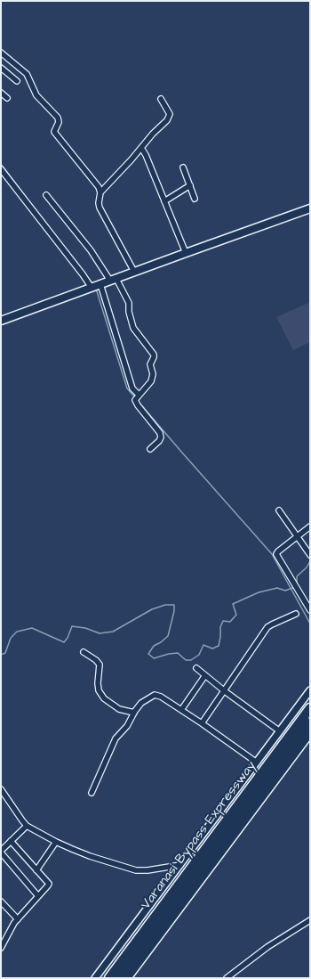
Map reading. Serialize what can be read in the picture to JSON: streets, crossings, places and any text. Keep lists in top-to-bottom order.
{
  "streets": {
    "highway": ["Varanasi Bypass Expressway"]
  }
}
